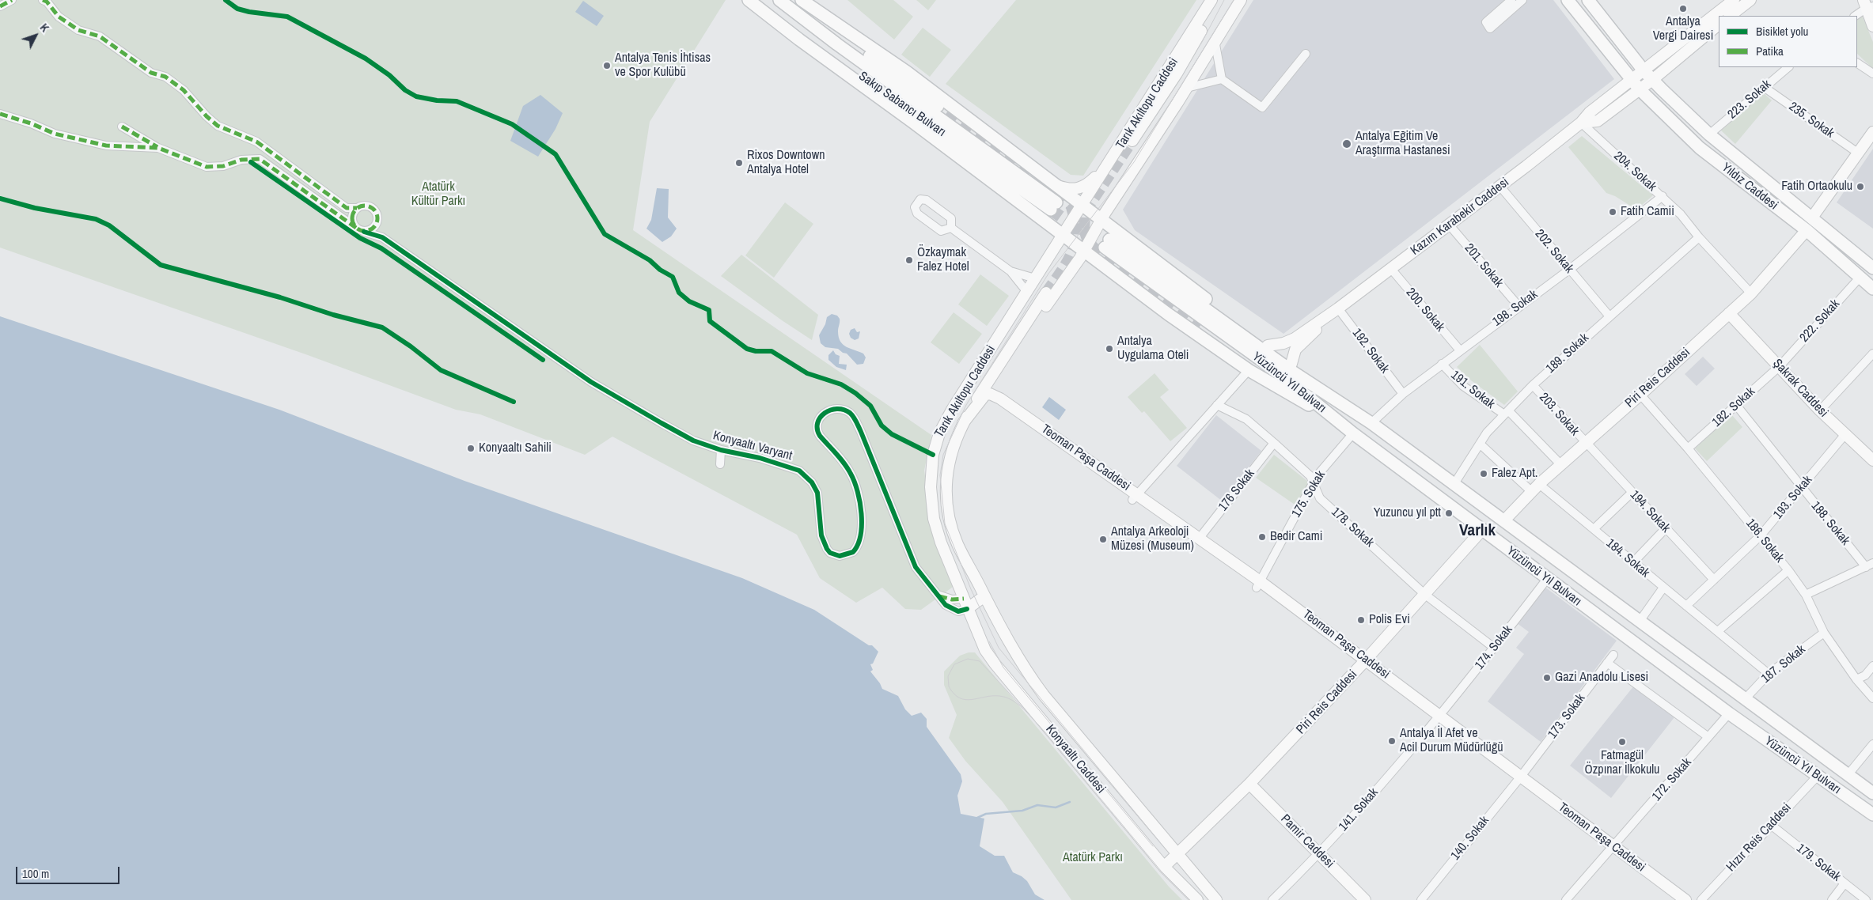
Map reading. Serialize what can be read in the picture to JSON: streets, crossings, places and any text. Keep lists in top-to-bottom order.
{
  "streets": {
    "main road": ["Sakıp Sabancı Bulvarı", "Yıldız Caddesi", "Yüzüncü Yıl Bulvarı"],
    "street": [
      "223. Sokak",
      "Tarık Akıltopu Caddesi",
      "235. Sokak",
      "204. Sokak",
      "Kazım Karabekir Caddesi",
      "202. Sokak",
      "201. Sokak",
      "198. Sokak",
      "200. Sokak",
      "222. Sokak",
      "192. Sokak",
      "189. Sokak",
      "Piri Reis Caddesi",
      "Şakrak Caddesi",
      "191. Sokak",
      "182. Sokak",
      "203. Sokak",
      "Konyaaltı Varyant",
      "Teoman Paşa Caddesi",
      "176 Sokak",
      "175. Sokak",
      "193. Sokak",
      "194. Sokak",
      "188. Sokak",
      "178. Sokak",
      "186. Sokak",
      "184. Sokak",
      "174. Sokak",
      "187. Sokak",
      "173. Sokak",
      "Konyaaltı Caddesi",
      "172. Sokak",
      "141. Sokak",
      "Hızır Reis Caddesi",
      "140. Sokak",
      "Pamir Caddesi",
      "179. Sokak"
    ]
  },
  "crossings": [
    ["223. Sokak", "235. Sokak"],
    ["223. Sokak", "Yıldız Caddesi"],
    ["Tarık Akıltopu Caddesi", "Konyaaltı Caddesi"],
    ["204. Sokak", "Kazım Karabekir Caddesi"],
    ["204. Sokak", "198. Sokak"],
    ["204. Sokak", "189. Sokak"],
    ["204. Sokak", "Piri Reis Caddesi"],
    ["Yıldız Caddesi", "Kazım Karabekir Caddesi"],
    ["Yıldız Caddesi", "222. Sokak"],
    ["Yıldız Caddesi", "Piri Reis Caddesi"],
    ["Kazım Karabekir Caddesi", "202. Sokak"],
    ["Kazım Karabekir Caddesi", "201. Sokak"],
    ["Kazım Karabekir Caddesi", "200. Sokak"],
    ["Kazım Karabekir Caddesi", "192. Sokak"],
    ["202. Sokak", "198. Sokak"],
    ["202. Sokak", "189. Sokak"],
    ["201. Sokak", "198. Sokak"],
    ["198. Sokak", "200. Sokak"],
    ["198. Sokak", "192. Sokak"],
    ["198. Sokak", "Yüzüncü Yıl Bulvarı"],
    ["198. Sokak", "191. Sokak"],
    ["222. Sokak", "Şakrak Caddesi"],
    ["222. Sokak", "182. Sokak"],
    ["189. Sokak", "Yüzüncü Yıl Bulvarı"],
    ["189. Sokak", "191. Sokak"],
    ["189. Sokak", "203. Sokak"],
    ["189. Sokak", "184. Sokak"],
    ["Piri Reis Caddesi", "Yüzüncü Yıl Bulvarı"],
    ["Piri Reis Caddesi", "Şakrak Caddesi"],
    ["Piri Reis Caddesi", "191. Sokak"],
    ["Piri Reis Caddesi", "203. Sokak"],
    ["Piri Reis Caddesi", "Teoman Paşa Caddesi"],
    ["Piri Reis Caddesi", "194. Sokak"],
    ["Piri Reis Caddesi", "178. Sokak"],
    ["Piri Reis Caddesi", "186. Sokak"],
    ["Piri Reis Caddesi", "184. Sokak"],
    ["Piri Reis Caddesi", "Konyaaltı Caddesi"],
    ["Piri Reis Caddesi", "Pamir Caddesi"],
    ["Yüzüncü Yıl Bulvarı", "175. Sokak"],
    ["Yüzüncü Yıl Bulvarı", "174. Sokak"],
    ["Yüzüncü Yıl Bulvarı", "187. Sokak"],
    ["Yüzüncü Yıl Bulvarı", "172. Sokak"],
    ["Yüzüncü Yıl Bulvarı", "Hızır Reis Caddesi"],
    ["Şakrak Caddesi", "182. Sokak"],
    ["Şakrak Caddesi", "193. Sokak"],
    ["182. Sokak", "188. Sokak"],
    ["182. Sokak", "186. Sokak"],
    ["203. Sokak", "194. Sokak"],
    ["Teoman Paşa Caddesi", "176 Sokak"],
    ["Teoman Paşa Caddesi", "175. Sokak"],
    ["Teoman Paşa Caddesi", "174. Sokak"],
    ["Teoman Paşa Caddesi", "173. Sokak"],
    ["Teoman Paşa Caddesi", "172. Sokak"],
    ["Teoman Paşa Caddesi", "141. Sokak"],
    ["Teoman Paşa Caddesi", "140. Sokak"],
    ["176 Sokak", "178. Sokak"],
    ["175. Sokak", "178. Sokak"],
    ["193. Sokak", "194. Sokak"],
    ["193. Sokak", "188. Sokak"],
    ["193. Sokak", "186. Sokak"],
    ["193. Sokak", "184. Sokak"],
    ["178. Sokak", "174. Sokak"],
    ["186. Sokak", "187. Sokak"],
    ["184. Sokak", "187. Sokak"],
    ["174. Sokak", "141. Sokak"],
    ["173. Sokak", "140. Sokak"],
    ["141. Sokak", "Pamir Caddesi"],
    ["Hızır Reis Caddesi", "179. Sokak"]
  ],
  "districts": ["Varlık"],
  "parks": ["Atatürk Kültür Parkı", "Atatürk Parkı"],
  "places": [
    "Antalya Vergi Dairesi",
    "Antalya Tenis İhtisas ve Spor Kulübü",
    "Antalya Eğitim Ve Araştırma Hastanesi",
    "Rixos Downtown Antalya Hotel",
    "Fatih Ortaokulu",
    "Fatih Camii",
    "Özkaymak Falez Hotel",
    "Antalya Uygulama Oteli",
    "Konyaaltı Sahili",
    "Falez Apt.",
    "Yuzuncu yıl ptt",
    "Bedir Cami",
    "Antalya Arkeoloji Müzesi (Museum)",
    "Polis Evi",
    "Gazi Anadolu Lisesi",
    "Antalya İl Afet ve Acil Durum Müdürlüğü",
    "Fatmagül Özpınar İlkokulu"
  ],
  "legend": ["Bisiklet yolu", "Patika"],
  "scale_bar": "100 m",
  "north": "top right"
}
